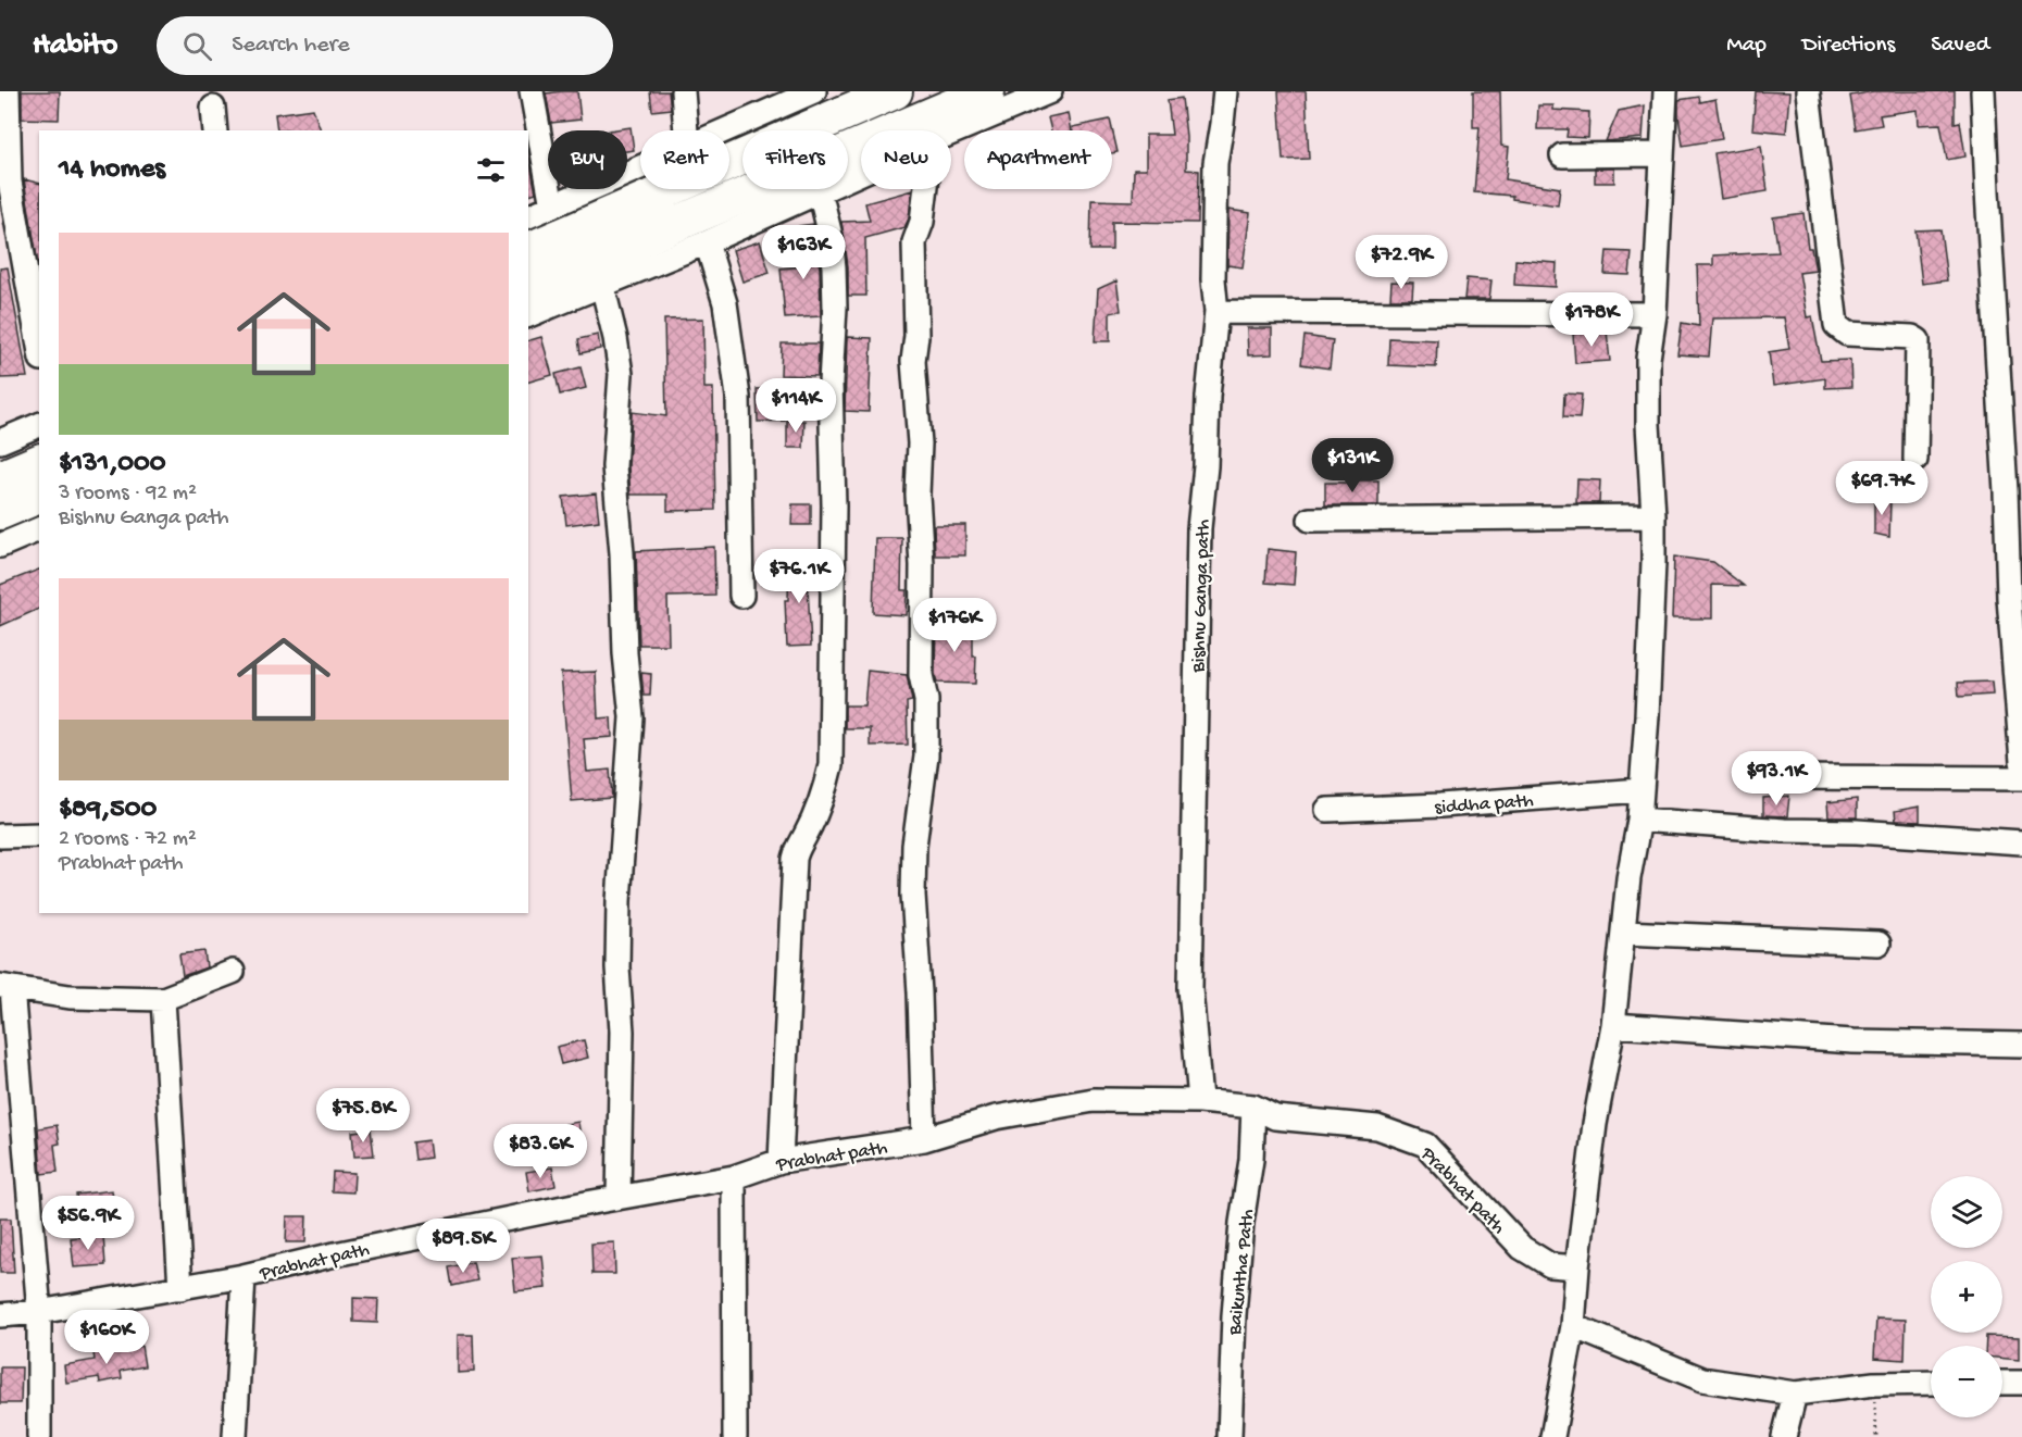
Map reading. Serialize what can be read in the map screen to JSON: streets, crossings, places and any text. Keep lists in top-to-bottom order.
{
  "streets": {
    "street": [
      "Bishnu Ganga path",
      "siddha path",
      "Prabhat path",
      "Baikuntha Path"
    ]
  },
  "crossings": [
    ["Bishnu Ganga path", "Prabhat path"],
    ["Prabhat path", "Baikuntha Path"]
  ],
  "page": {
    "header": "Habito",
    "search": "Search here",
    "nav": ["Map", "Directions", "Saved"],
    "chip": [
      "Buy",
      "Rent",
      "Filters",
      "New",
      "Apartment"
    ],
    "heading": "14 homes",
    "list": [
      {
        "name": "$131,000",
        "note": "3 rooms · 92 m² · Bishnu Ganga path"
      },
      {
        "name": "$89,500",
        "note": "2 rooms · 72 m² · Prabhat path"
      }
    ],
    "price": [
      "$163K",
      "$72.9K",
      "$178K",
      "$114K",
      "$131K",
      "$69.7K",
      "$76.1K",
      "$176K",
      "$93.1K",
      "$75.8K",
      "$83.6K",
      "$56.9K",
      "$89.5K",
      "$160K"
    ],
    "map_buttons": ["+", "−"]
  }
}
